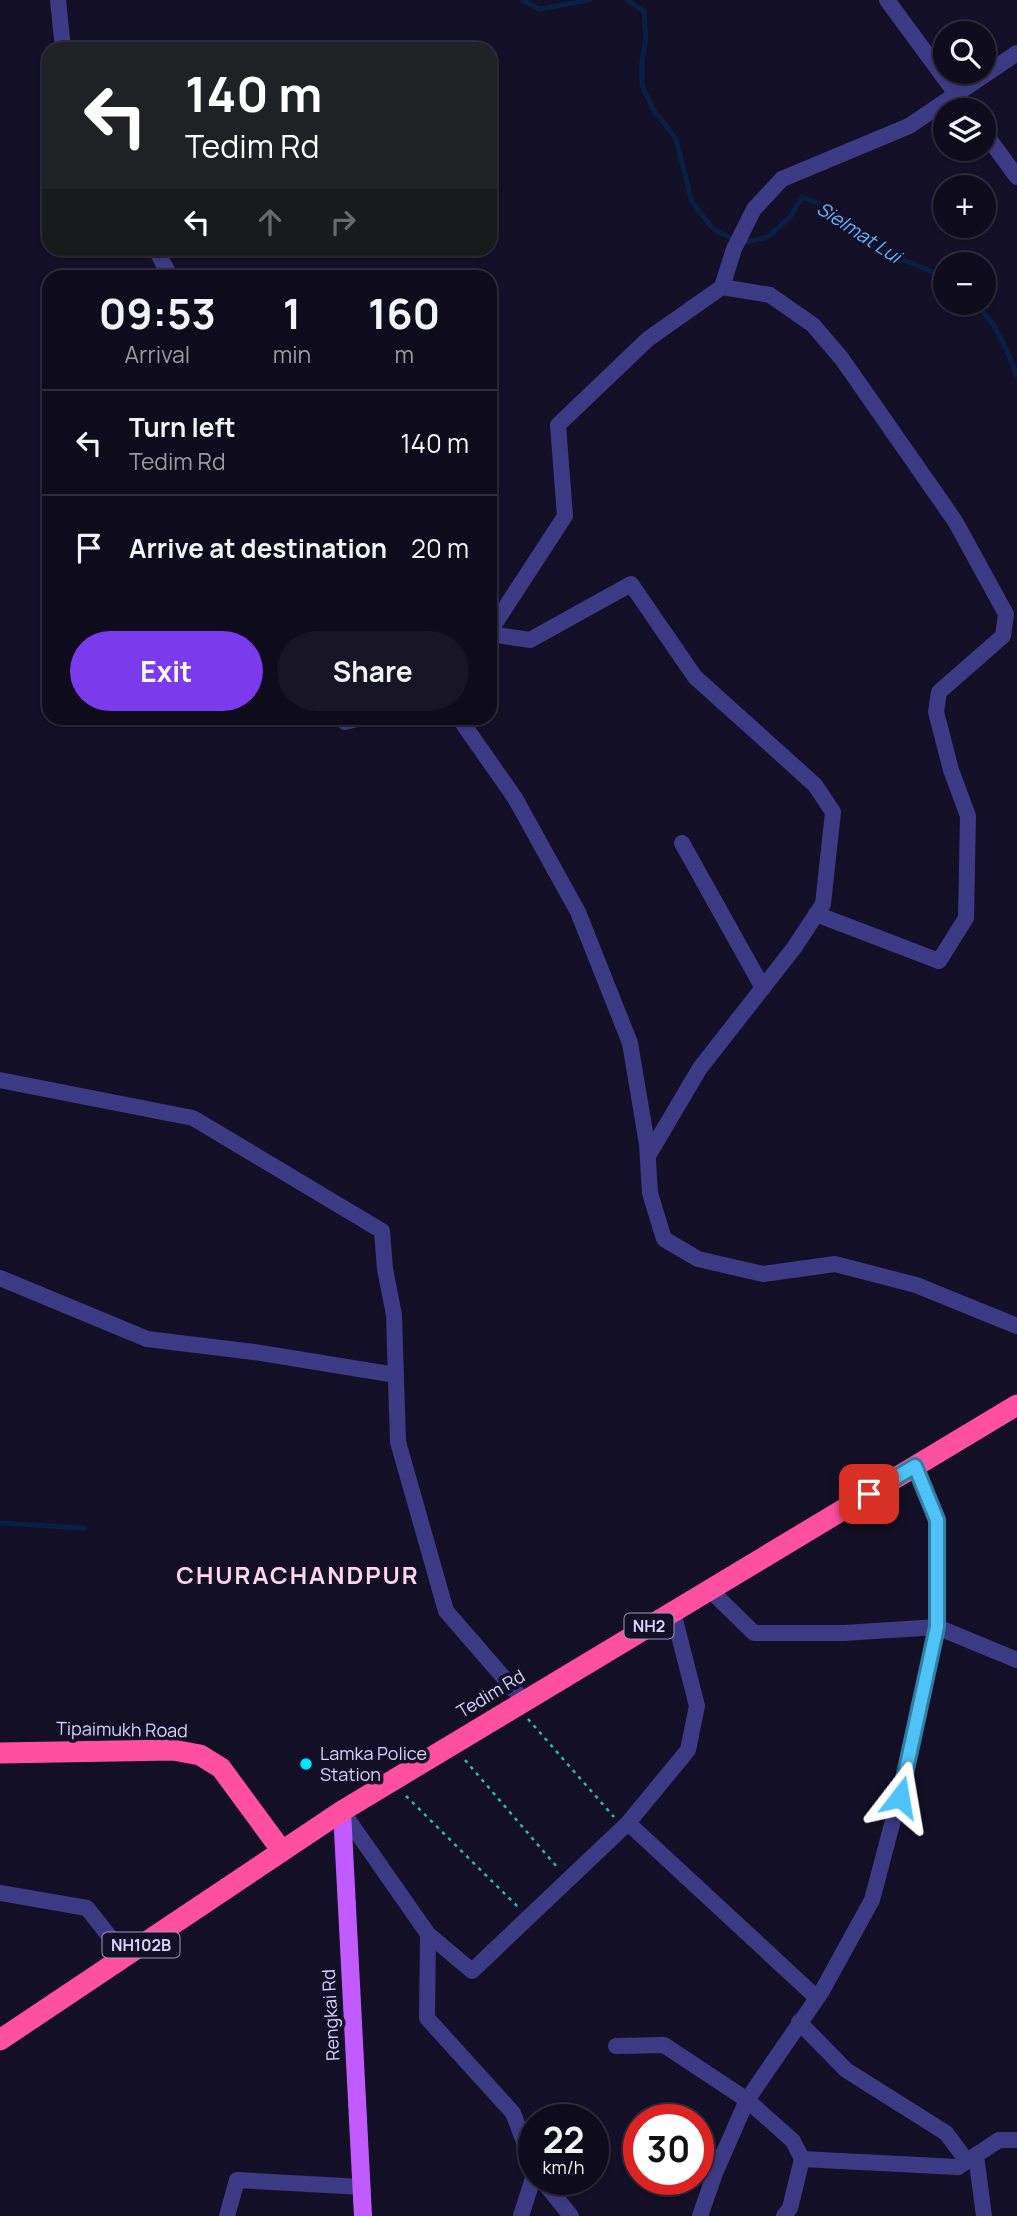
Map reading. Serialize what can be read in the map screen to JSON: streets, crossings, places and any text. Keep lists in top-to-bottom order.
{
  "streets": {
    "highway": [
      "NH2",
      "Tedim Rd",
      "Tipaimukh Road",
      "NH102B"
    ],
    "main road": ["Rengkai Rd"]
  },
  "crossings": [
    ["Tedim Rd", "Tipaimukh Road"],
    ["Tedim Rd", "Rengkai Rd"]
  ],
  "districts": ["CHURACHANDPUR"],
  "water": ["Sielmat Lui"],
  "places": ["Lamka Police Station"],
  "page": {
    "map_buttons": ["+", "−"],
    "turn": ["140 m", "Tedim Rd"],
    "eta": [
      "09:53",
      "Arrival",
      "1",
      "min",
      "160",
      "m"
    ],
    "list": [
      {
        "name": "Turn left",
        "note": "Tedim Rd",
        "value": "140 m"
      },
      {
        "name": "Arrive at destination",
        "value": "20 m"
      }
    ],
    "buttons": ["Exit", "Share"],
    "speed": "22 km/h",
    "limit": "30"
  }
}
